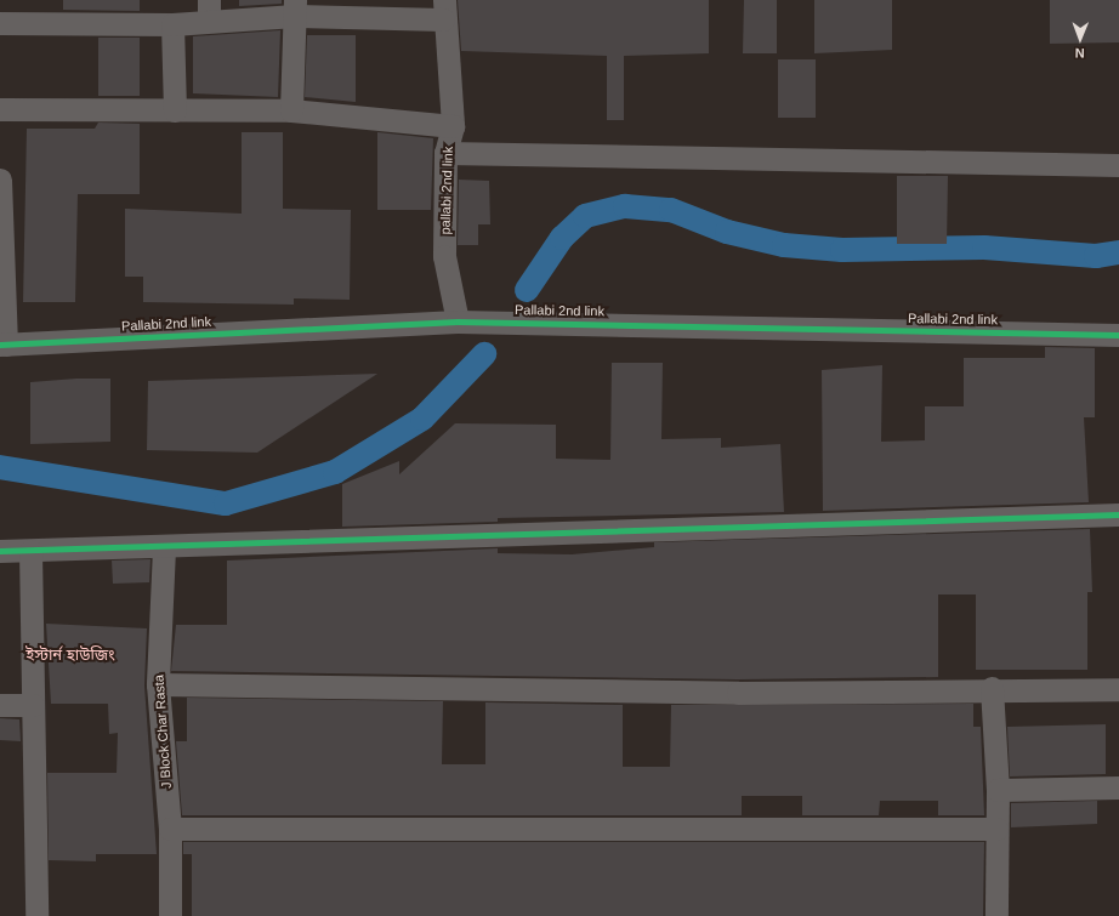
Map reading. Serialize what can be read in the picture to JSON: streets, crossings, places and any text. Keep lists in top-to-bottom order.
{
  "streets": {
    "street": ["pallabi 2nd link", "Pallabi 2nd link", "J Block Char Rasta"]
  },
  "crossings": [
    ["pallabi 2nd link", "Pallabi 2nd link"]
  ],
  "districts": ["ইস্টার্ন হাউজিং"],
  "north": "bottom"
}
